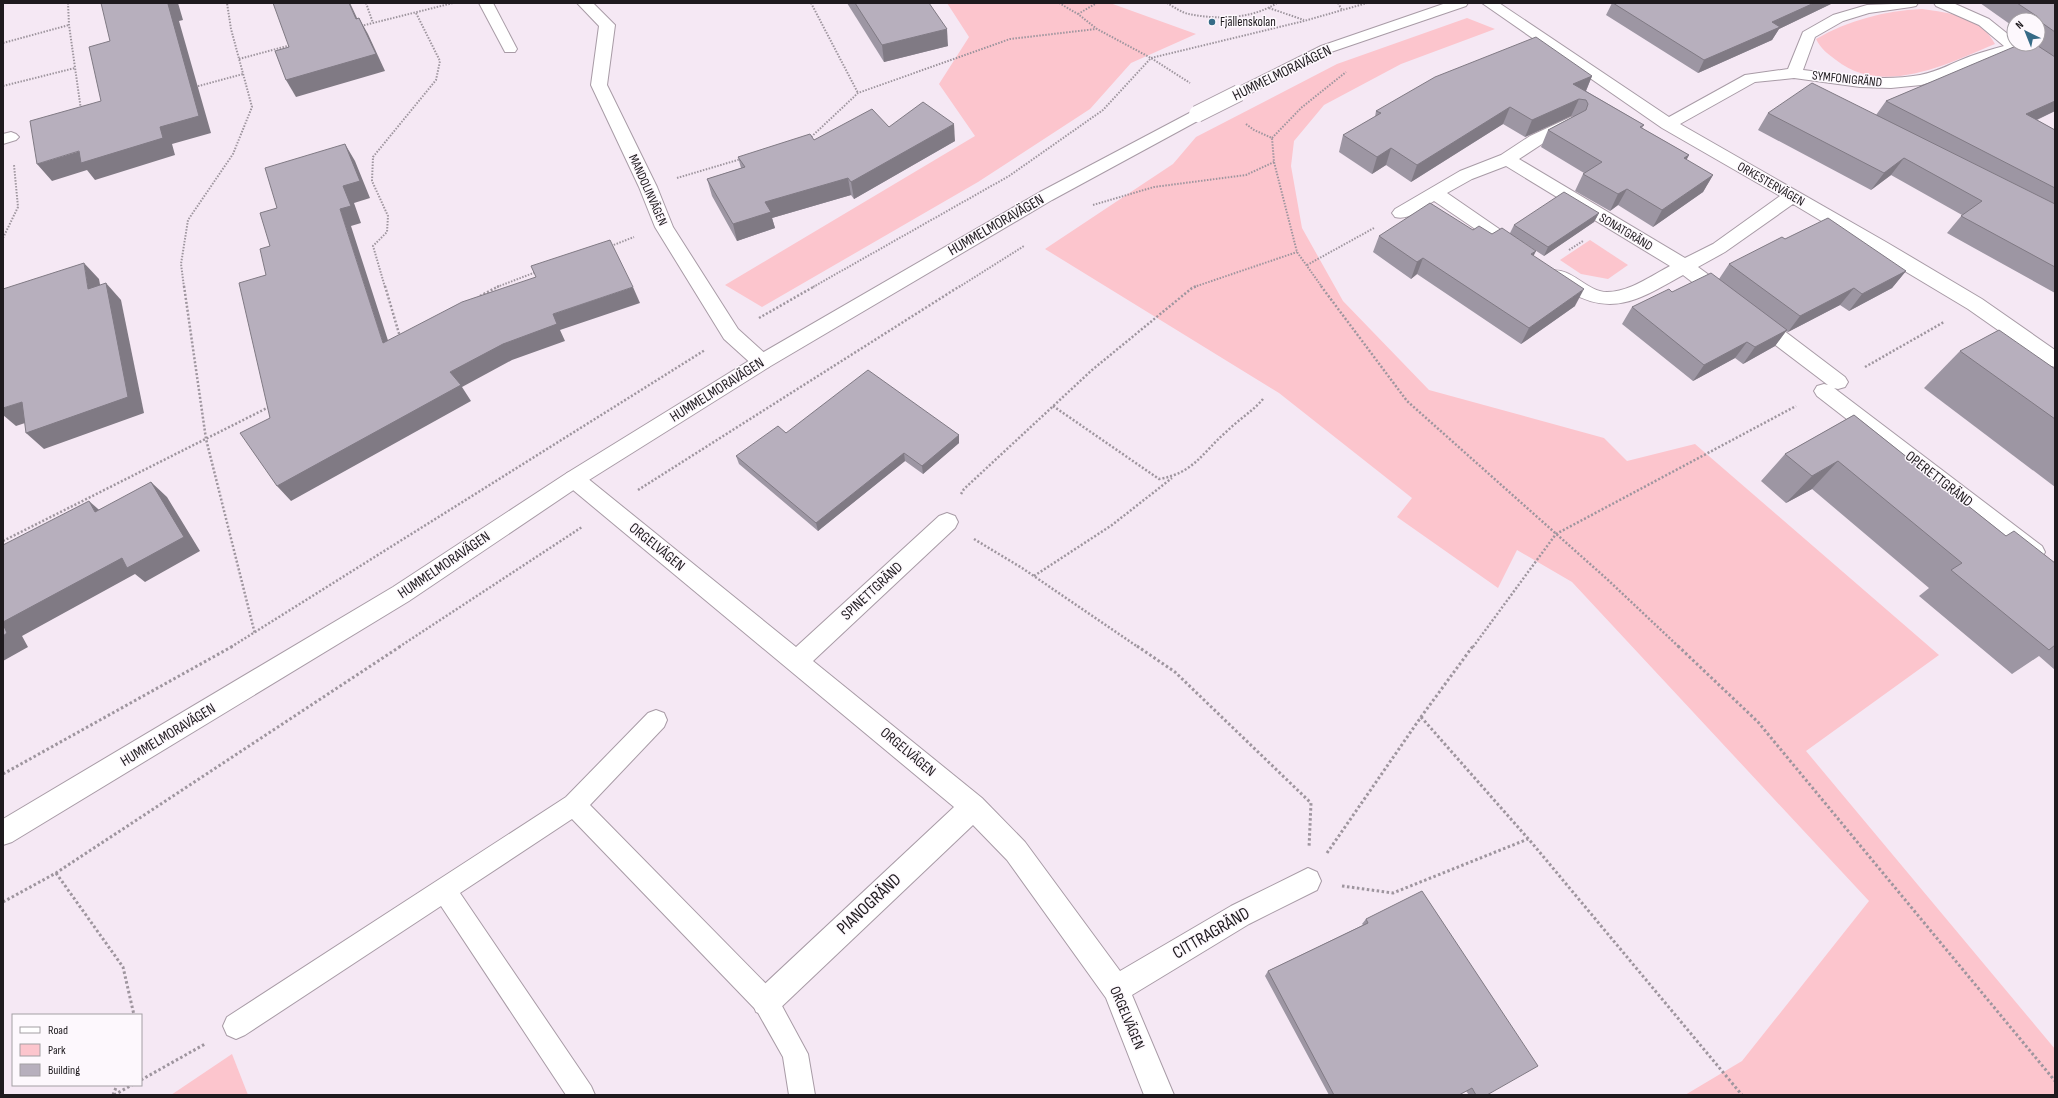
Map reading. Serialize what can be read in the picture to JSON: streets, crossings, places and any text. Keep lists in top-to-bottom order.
{
  "streets": {
    "street": [
      "HUMMELMORAVÄGEN",
      "SYMFONIGRÄND",
      "ORKESTERVÄGEN",
      "MANDOLINVÄGEN",
      "SONATGRÄND",
      "OPERETTGRÄND",
      "ORGELVÄGEN",
      "SPINETTGRÄND",
      "PIANOGRÄND",
      "CITTRAGRÄND"
    ]
  },
  "crossings": [
    ["HUMMELMORAVÄGEN", "MANDOLINVÄGEN"],
    ["HUMMELMORAVÄGEN", "ORGELVÄGEN"],
    ["SYMFONIGRÄND", "ORKESTERVÄGEN"],
    ["SONATGRÄND", "OPERETTGRÄND"],
    ["ORGELVÄGEN", "SPINETTGRÄND"],
    ["ORGELVÄGEN", "PIANOGRÄND"],
    ["ORGELVÄGEN", "CITTRAGRÄND"]
  ],
  "places": ["Fjällenskolan"],
  "legend": ["Road", "Park", "Building"],
  "north": "top left"
}
